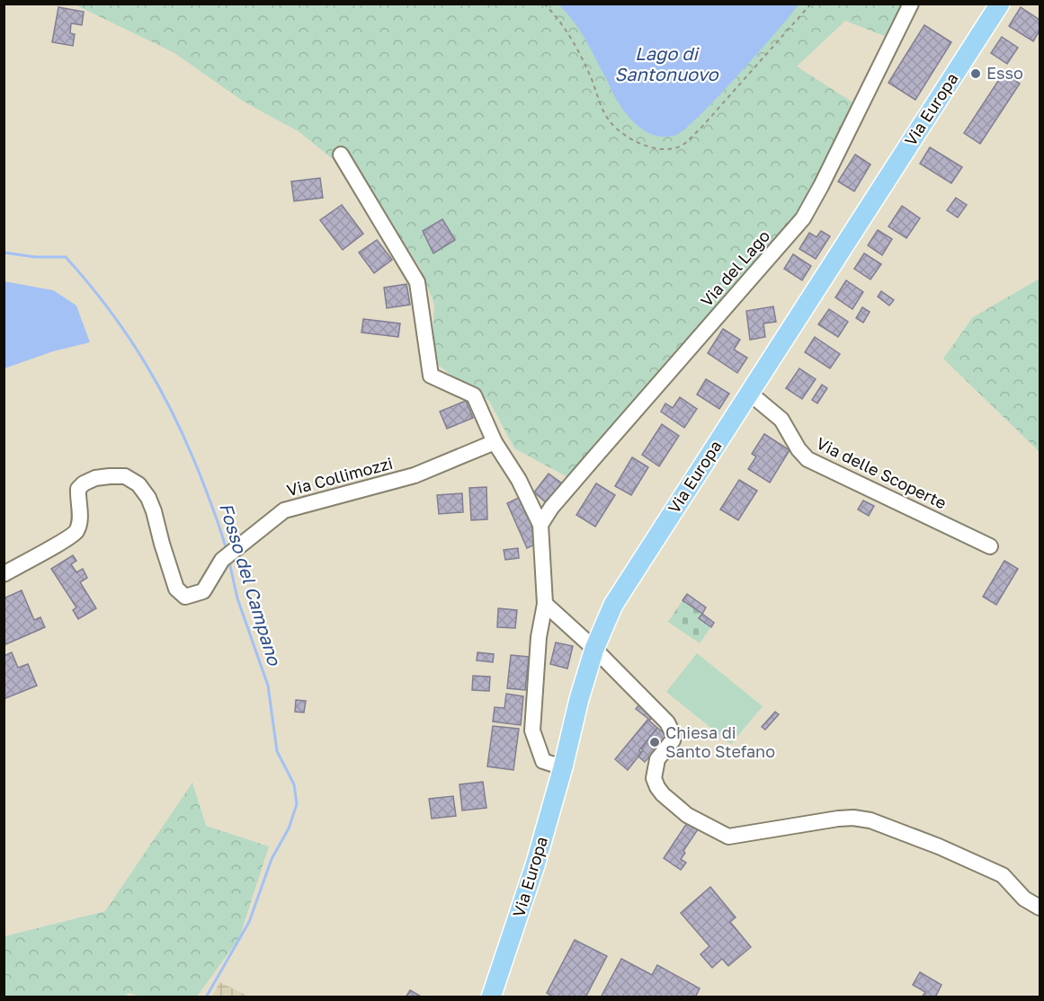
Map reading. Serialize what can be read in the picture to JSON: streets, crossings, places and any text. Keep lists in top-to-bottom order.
{
  "streets": {
    "main road": ["Via Europa"],
    "street": ["Via del Lago", "Via delle Scoperte", "Via Collimozzi"]
  },
  "crossings": [
    ["Via Europa", "Via delle Scoperte"]
  ],
  "water": ["Lago di Santonuovo", "Fosso del Campano"],
  "places": ["Esso", "Chiesa di Santo Stefano"]
}
